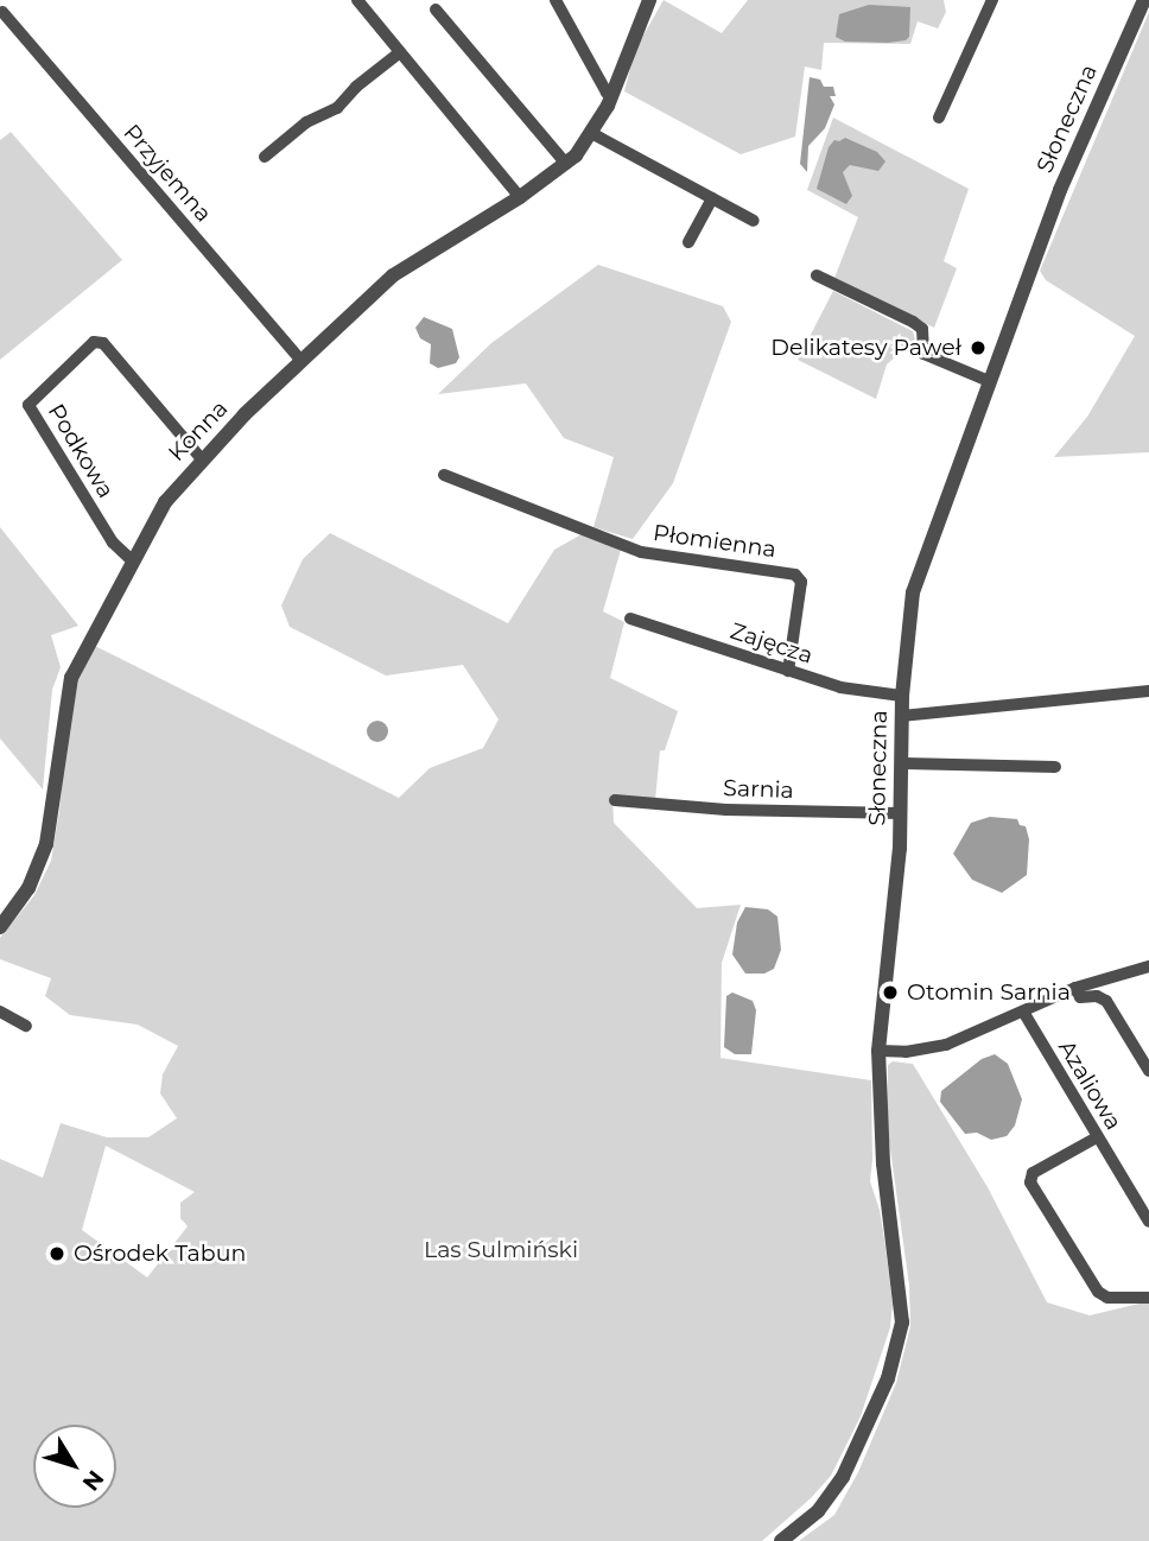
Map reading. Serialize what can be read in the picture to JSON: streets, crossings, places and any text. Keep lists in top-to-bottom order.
{
  "streets": {
    "street": [
      "Słoneczna",
      "Przyjemna",
      "Konna",
      "Podkowa",
      "Płomienna",
      "Zajęcza",
      "Sarnia",
      "Azaliowa"
    ]
  },
  "crossings": [
    ["Słoneczna", "Zajęcza"],
    ["Słoneczna", "Sarnia"],
    ["Przyjemna", "Konna"],
    ["Konna", "Podkowa"],
    ["Płomienna", "Zajęcza"]
  ],
  "parks": ["Las Sulmiński"],
  "places": ["Delikatesy Paweł", "Otomin Sarnia", "Ośrodek Tabun"],
  "north": "bottom right"
}
